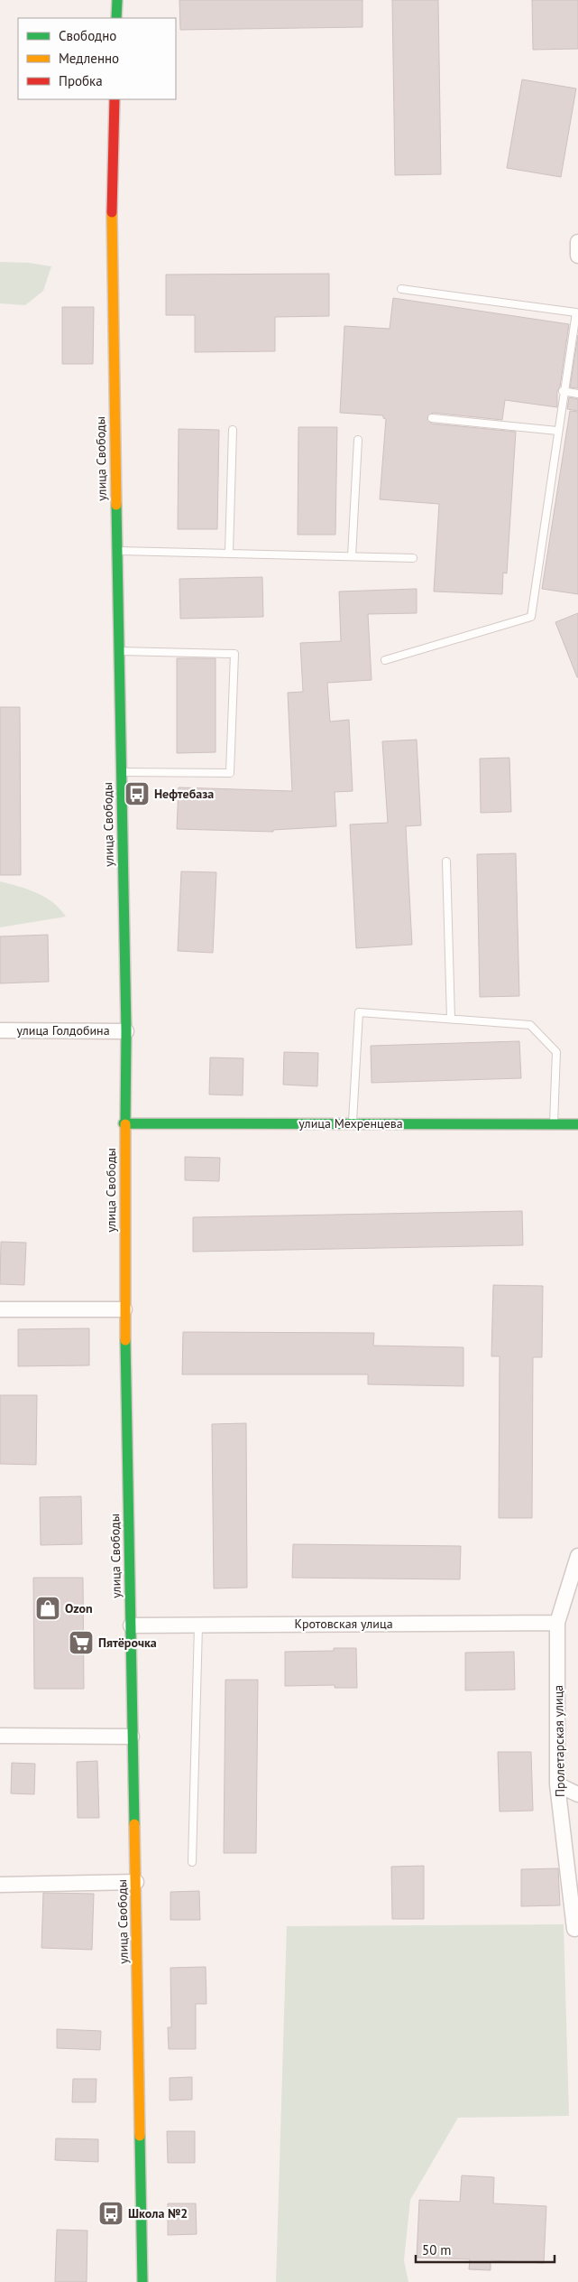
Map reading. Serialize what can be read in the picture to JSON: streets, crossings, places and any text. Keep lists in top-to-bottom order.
{
  "streets": {
    "main road": ["улица Свободы", "улица Мехренцева"],
    "street": ["улица Голдобина", "Кротовская улица", "Пролетарская улица"]
  },
  "crossings": [
    ["улица Свободы", "улица Голдобина"],
    ["улица Свободы", "улица Мехренцева"],
    ["улица Свободы", "Кротовская улица"],
    ["Кротовская улица", "Пролетарская улица"]
  ],
  "places": {
    "bus stop": ["Нефтебаза", "Школа №2"],
    "shop": ["Ozon"],
    "supermarket": ["Пятёрочка"]
  },
  "legend": ["Свободно", "Медленно", "Пробка"],
  "scale_bar": "50 m"
}
